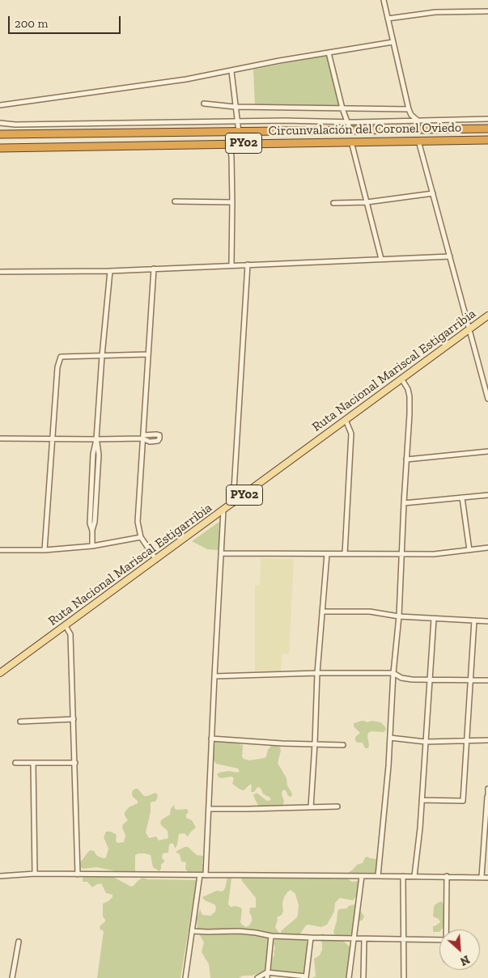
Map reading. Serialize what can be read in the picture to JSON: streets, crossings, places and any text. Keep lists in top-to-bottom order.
{
  "streets": {
    "highway": ["Circunvalación del Coronel Oviedo", "PY02"],
    "main road": ["Ruta Nacional Mariscal Estigarribia"]
  },
  "scale_bar": "200 m",
  "north": "bottom right"
}
